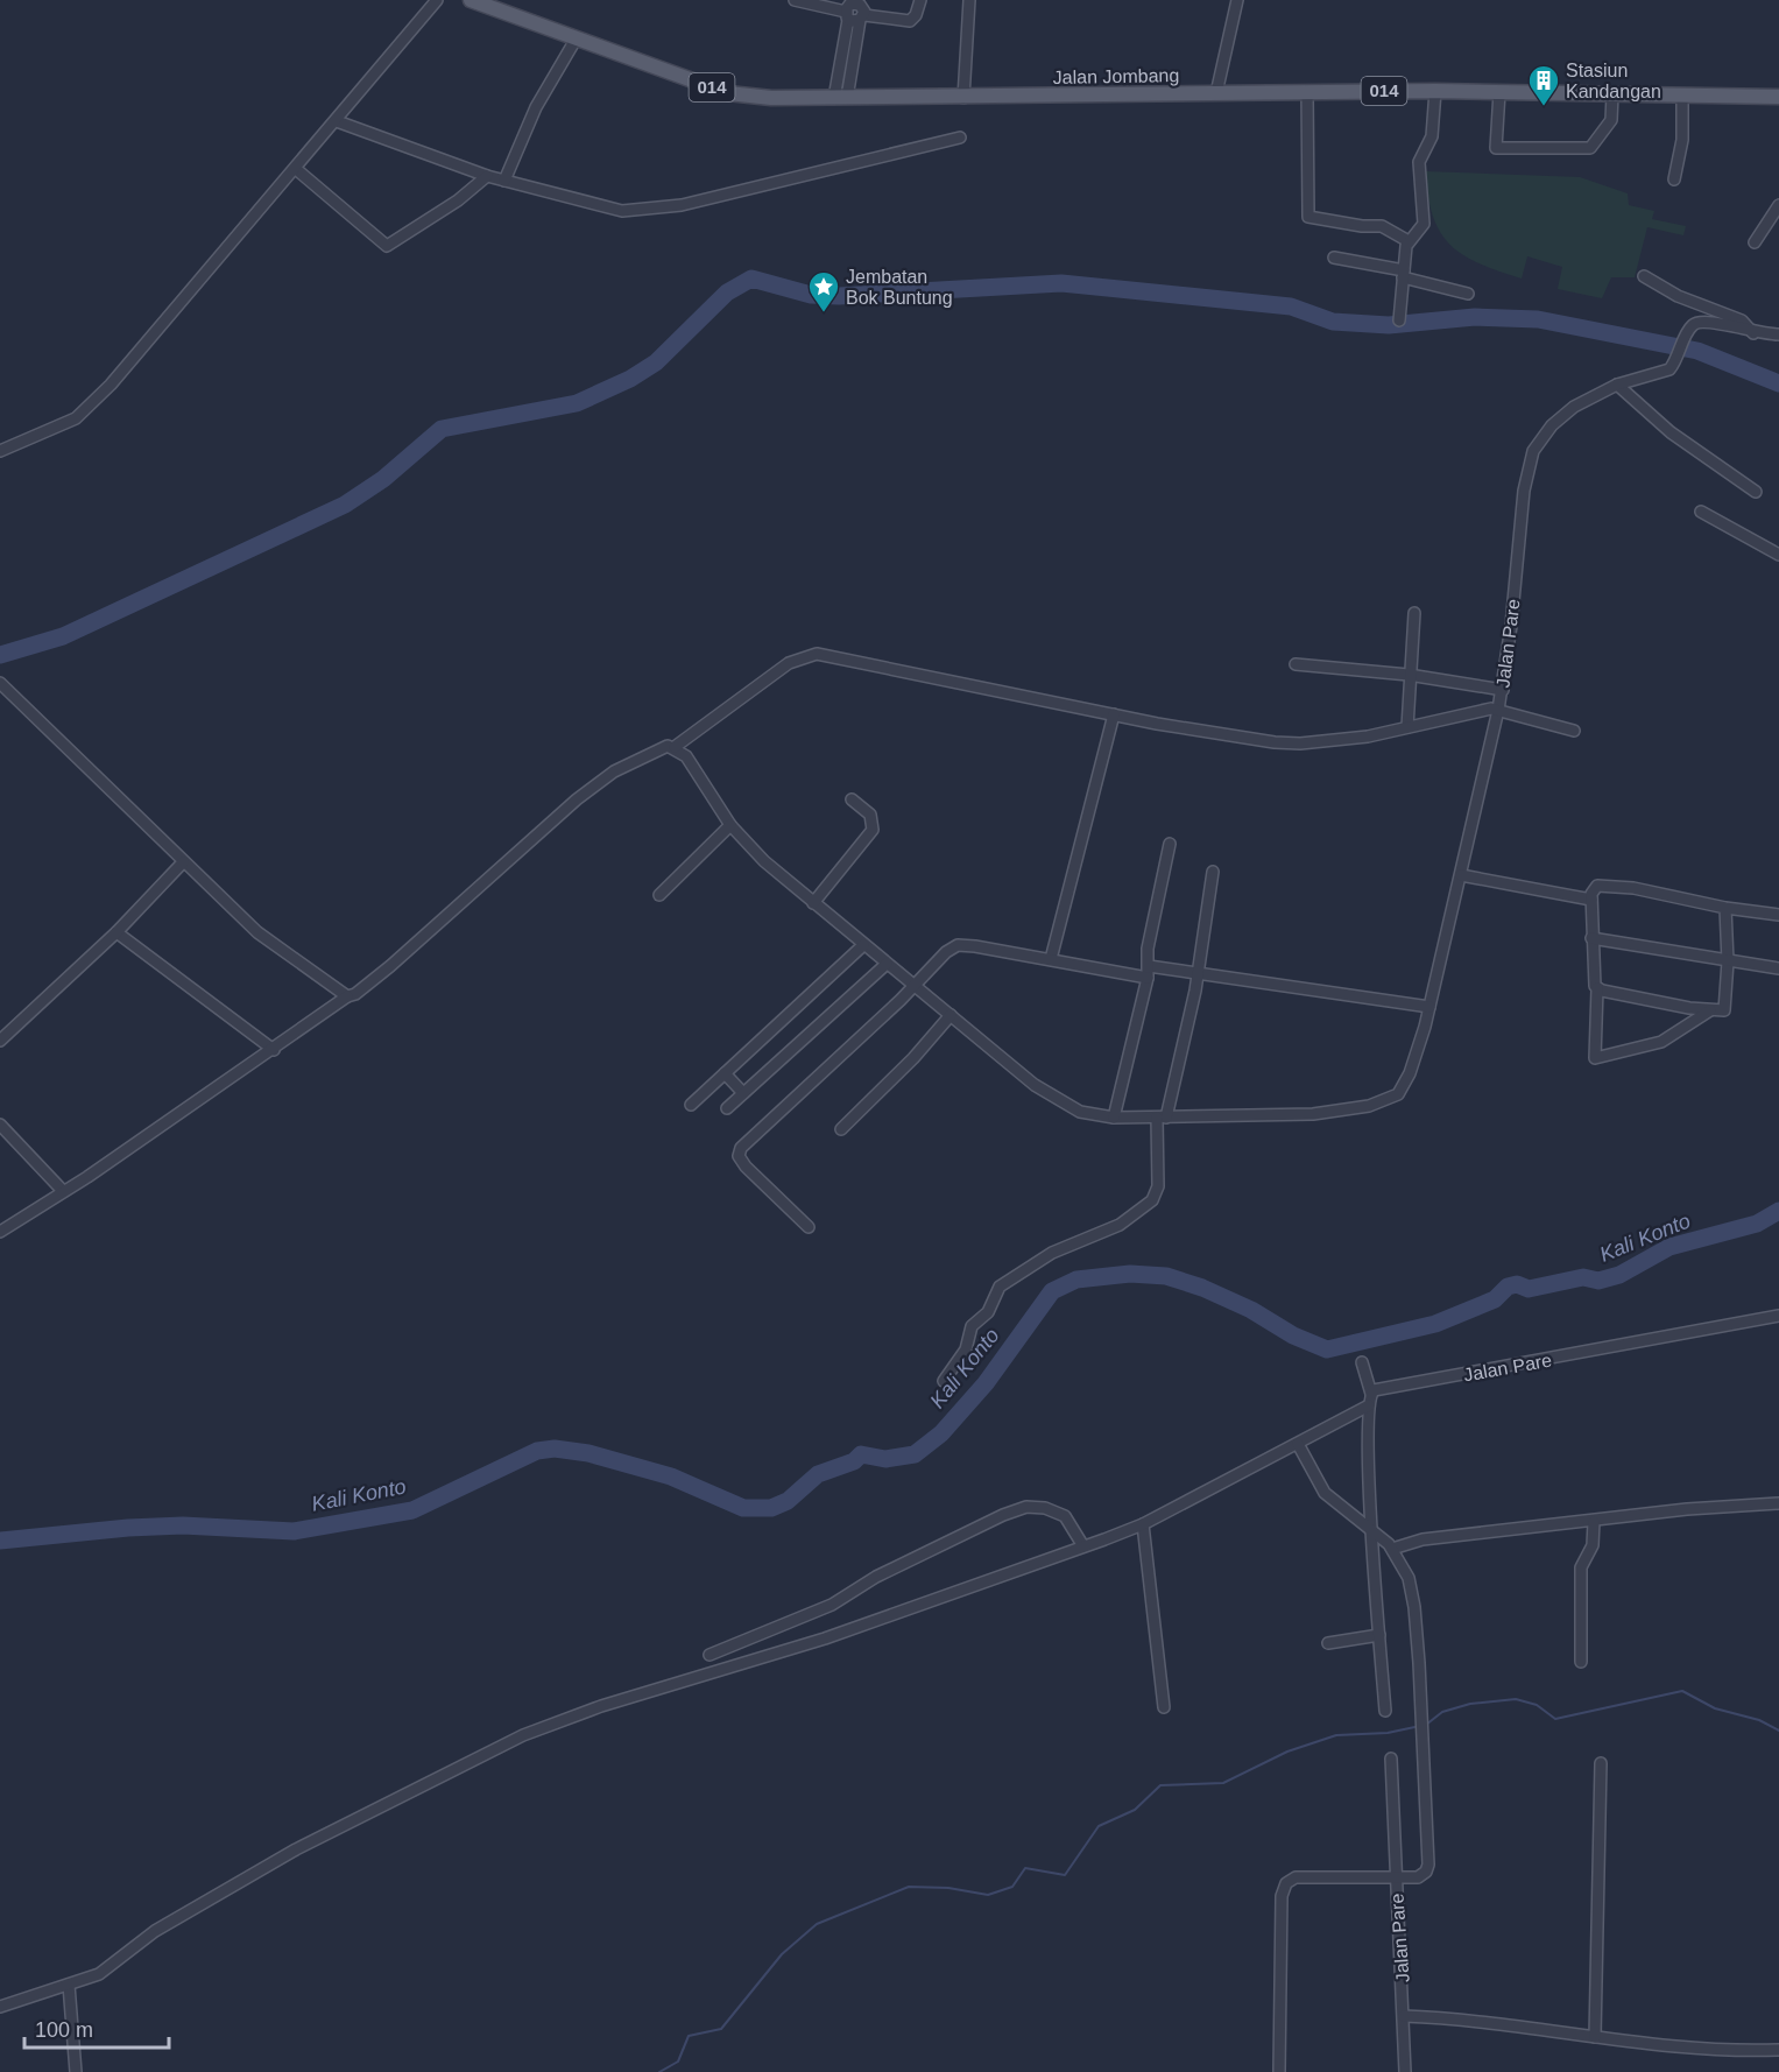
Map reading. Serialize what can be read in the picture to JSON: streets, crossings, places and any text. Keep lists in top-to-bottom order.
{
  "streets": {
    "main road": ["Jalan Jombang", "014"],
    "street": ["Jalan Pare"]
  },
  "water": ["Kali Konto"],
  "places": {
    "building": ["Stasiun Kandangan"],
    "place": ["Jembatan Bok Buntung"]
  },
  "scale_bar": "100 m"
}
